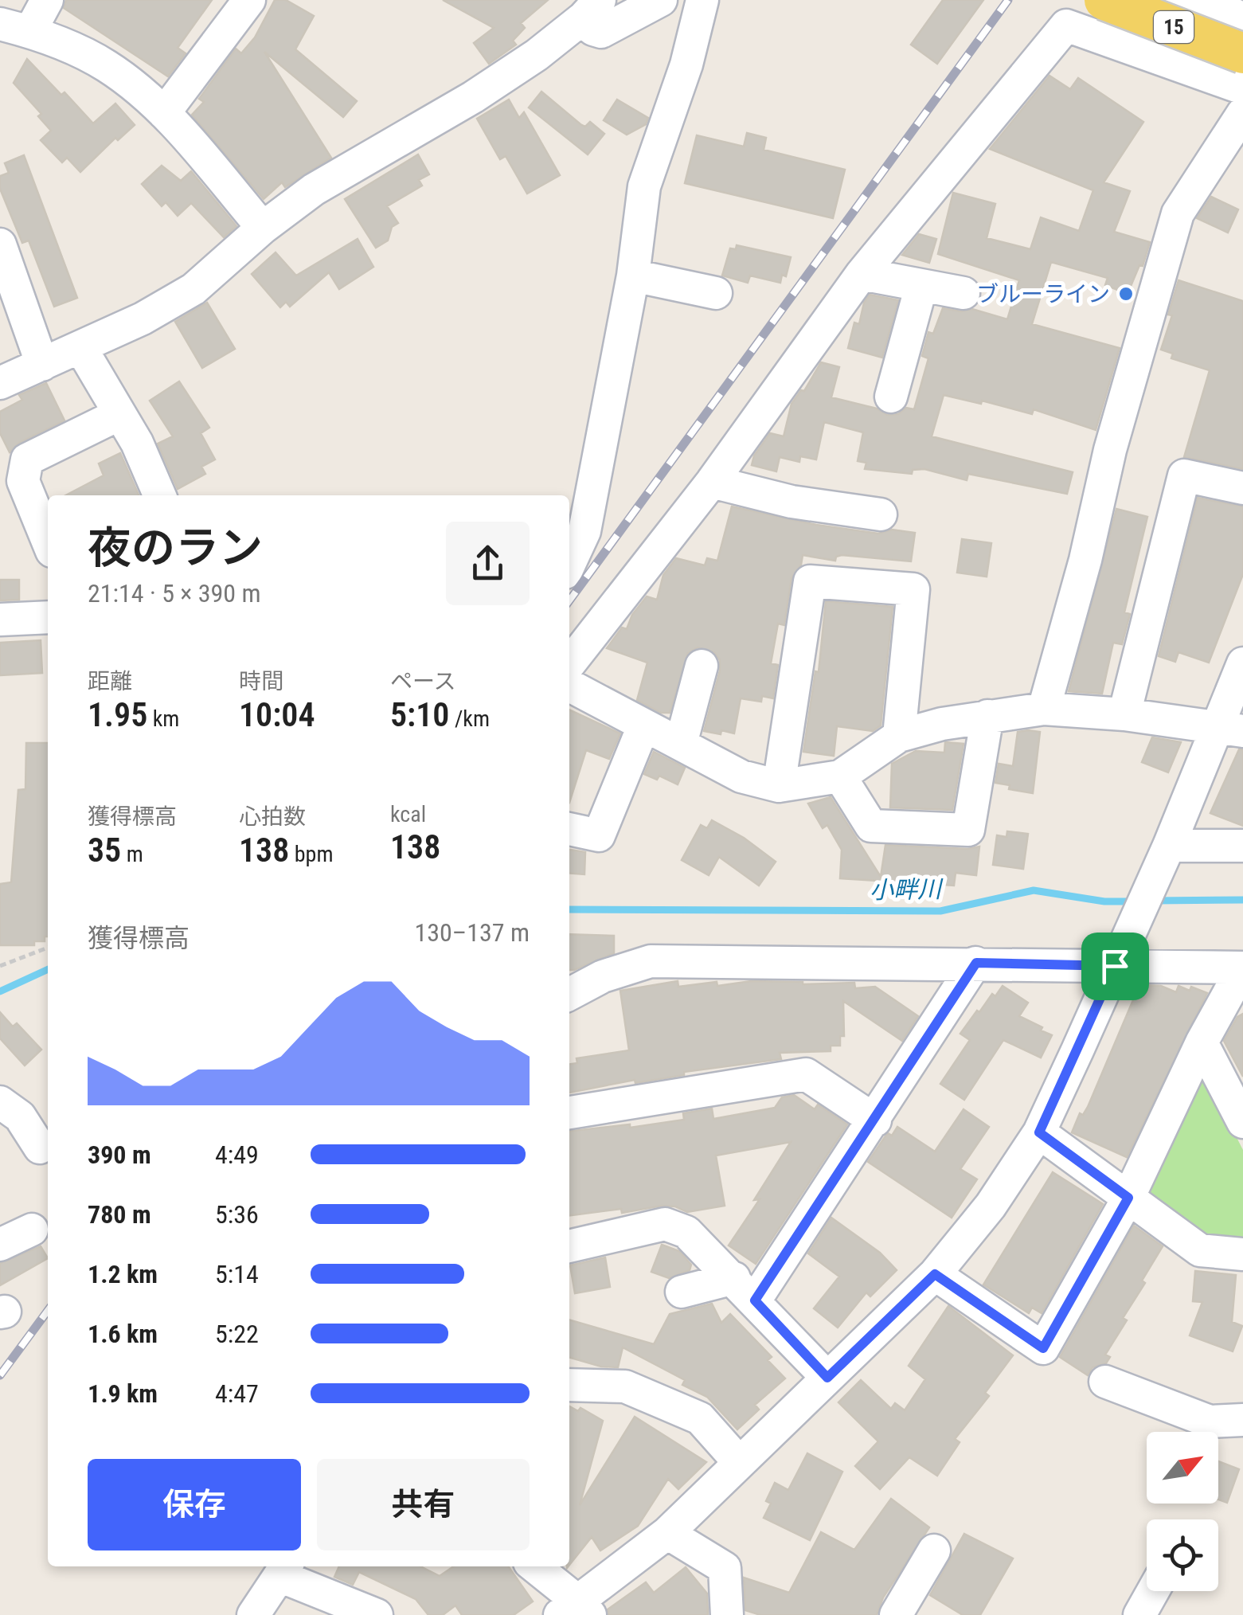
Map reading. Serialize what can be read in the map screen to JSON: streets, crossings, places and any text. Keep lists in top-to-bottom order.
{
  "streets": {
    "main road": ["15"]
  },
  "water": ["小畔川"],
  "places": ["ブルーライン"],
  "north": "top right",
  "page": {
    "heading": ["夜のラン", "21:14 · 5 × 390 m"],
    "stats": [
      ["距離", "1.95 km"],
      ["時間", "10:04"],
      ["ペース", "5:10 /km"],
      ["獲得標高", "35 m"],
      ["心拍数", "138 bpm"],
      ["kcal", "138"]
    ],
    "chart": ["獲得標高", "130–137 m"],
    "list": [
      {
        "name": "390 m",
        "note": "4:49"
      },
      {
        "name": "780 m",
        "note": "5:36"
      },
      {
        "name": "1.2 km",
        "note": "5:14"
      },
      {
        "name": "1.6 km",
        "note": "5:22"
      },
      {
        "name": "1.9 km",
        "note": "4:47"
      }
    ],
    "buttons": ["保存", "共有"]
  }
}
